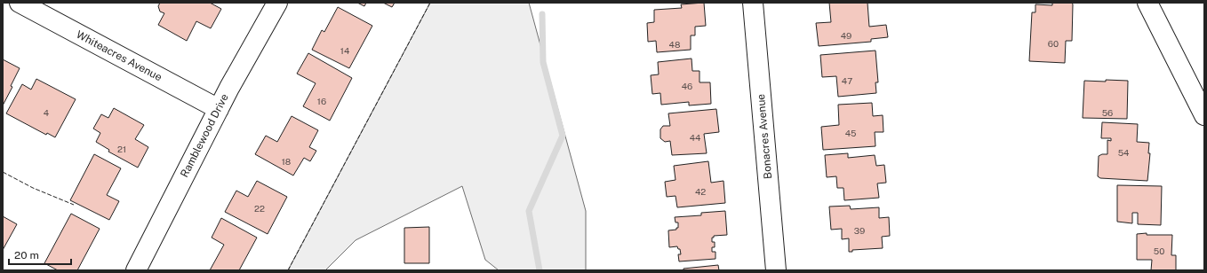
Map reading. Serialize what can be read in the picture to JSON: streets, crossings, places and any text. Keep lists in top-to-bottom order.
{
  "streets": {
    "street": ["Whiteacres Avenue", "Ramblewood Drive", "Bonacres Avenue"]
  },
  "crossings": [
    ["Whiteacres Avenue", "Ramblewood Drive"]
  ],
  "house_numbers": [
    "49",
    "60",
    "48",
    "14",
    "47",
    "46",
    "16",
    "4",
    "56",
    "45",
    "44",
    "21",
    "54",
    "18",
    "42",
    "22",
    "39",
    "50"
  ],
  "scale_bar": "20 m"
}
